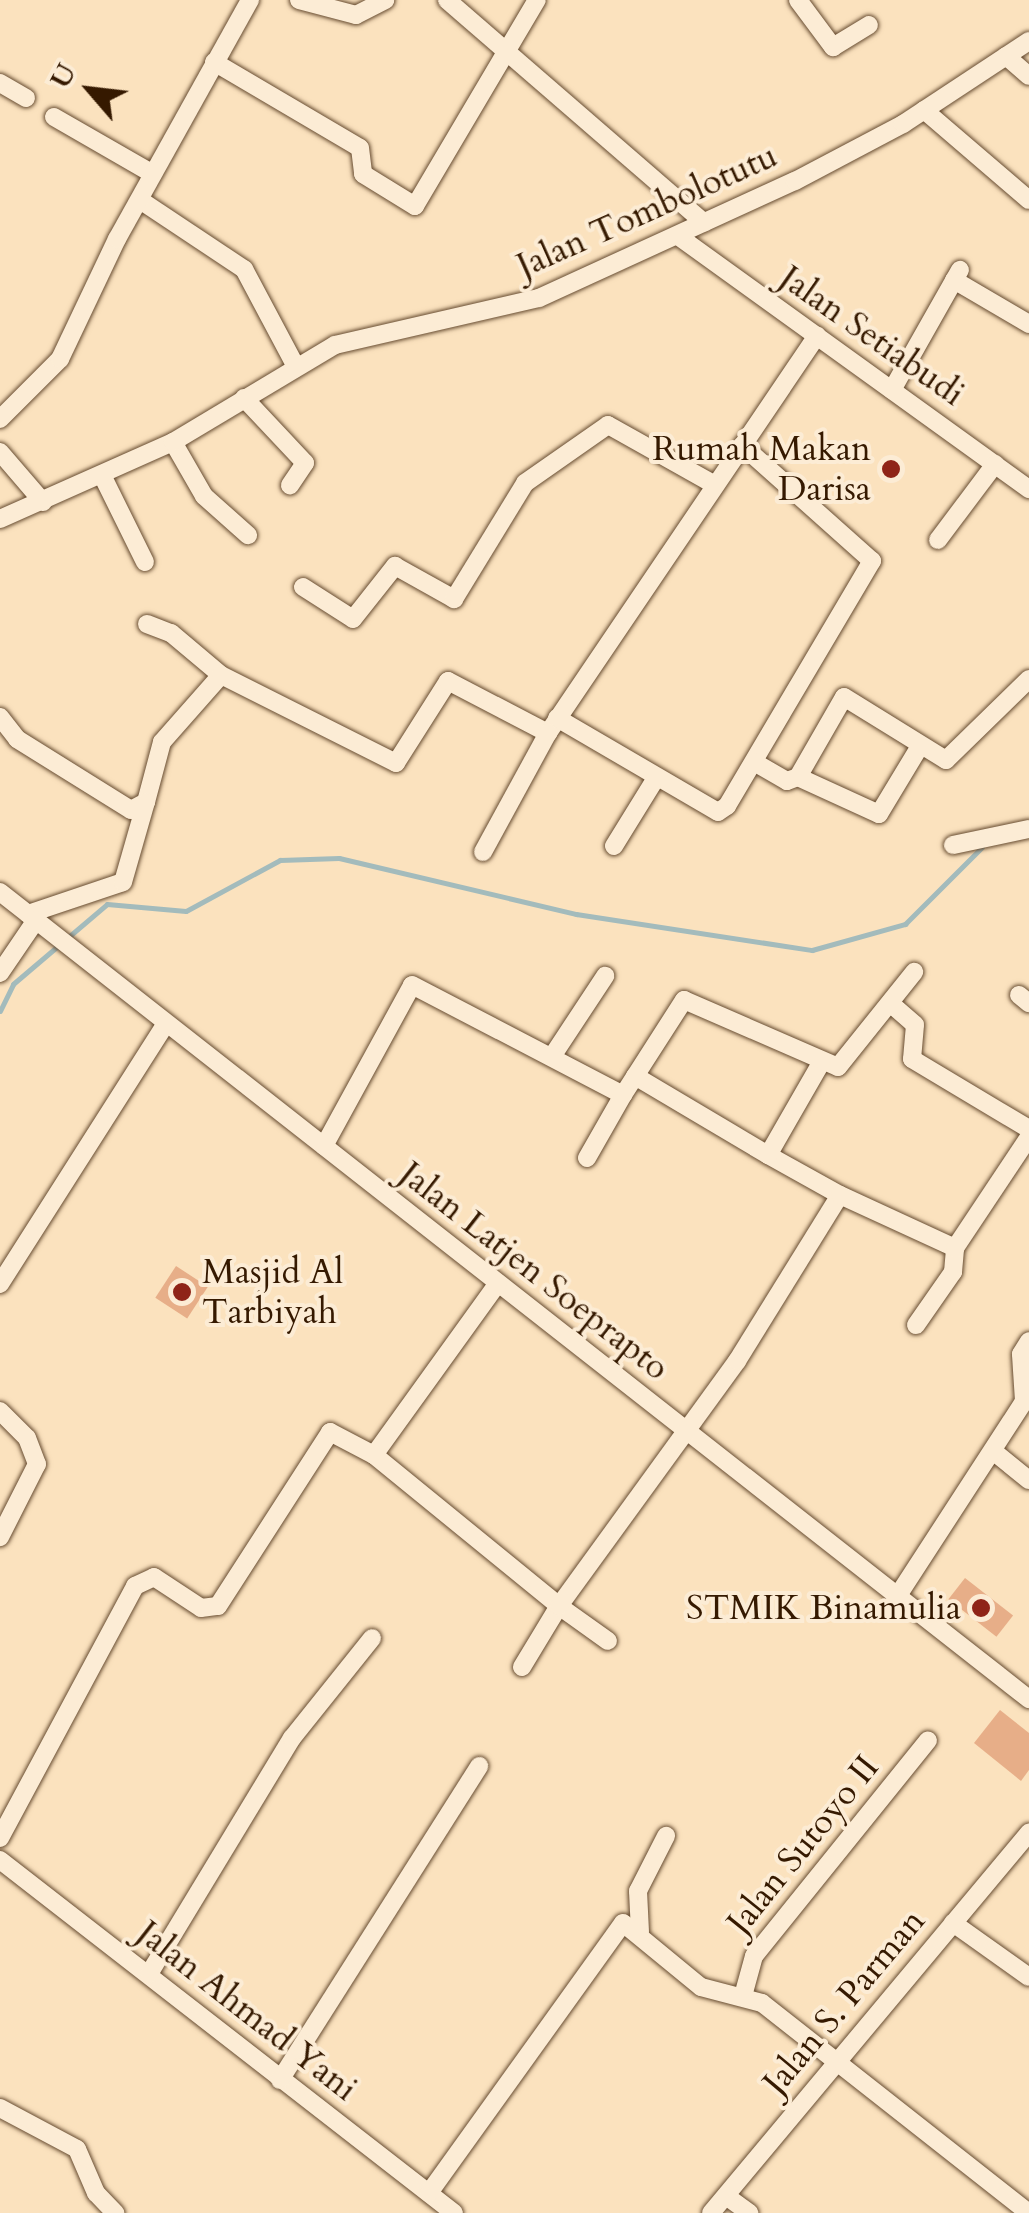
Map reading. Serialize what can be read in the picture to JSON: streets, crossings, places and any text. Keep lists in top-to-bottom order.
{
  "streets": {
    "street": [
      "Jalan Tombolotutu",
      "Jalan Setiabudi",
      "Jalan Latjen Soeprapto",
      "Jalan Sutoyo II",
      "Jalan S. Parman",
      "Jalan Ahmad Yani"
    ]
  },
  "crossings": [
    ["Jalan Tombolotutu", "Jalan Setiabudi"]
  ],
  "places": ["Rumah Makan Darisa", "Masjid Al Tarbiyah", "STMIK Binamulia"],
  "north": "top left"
}
